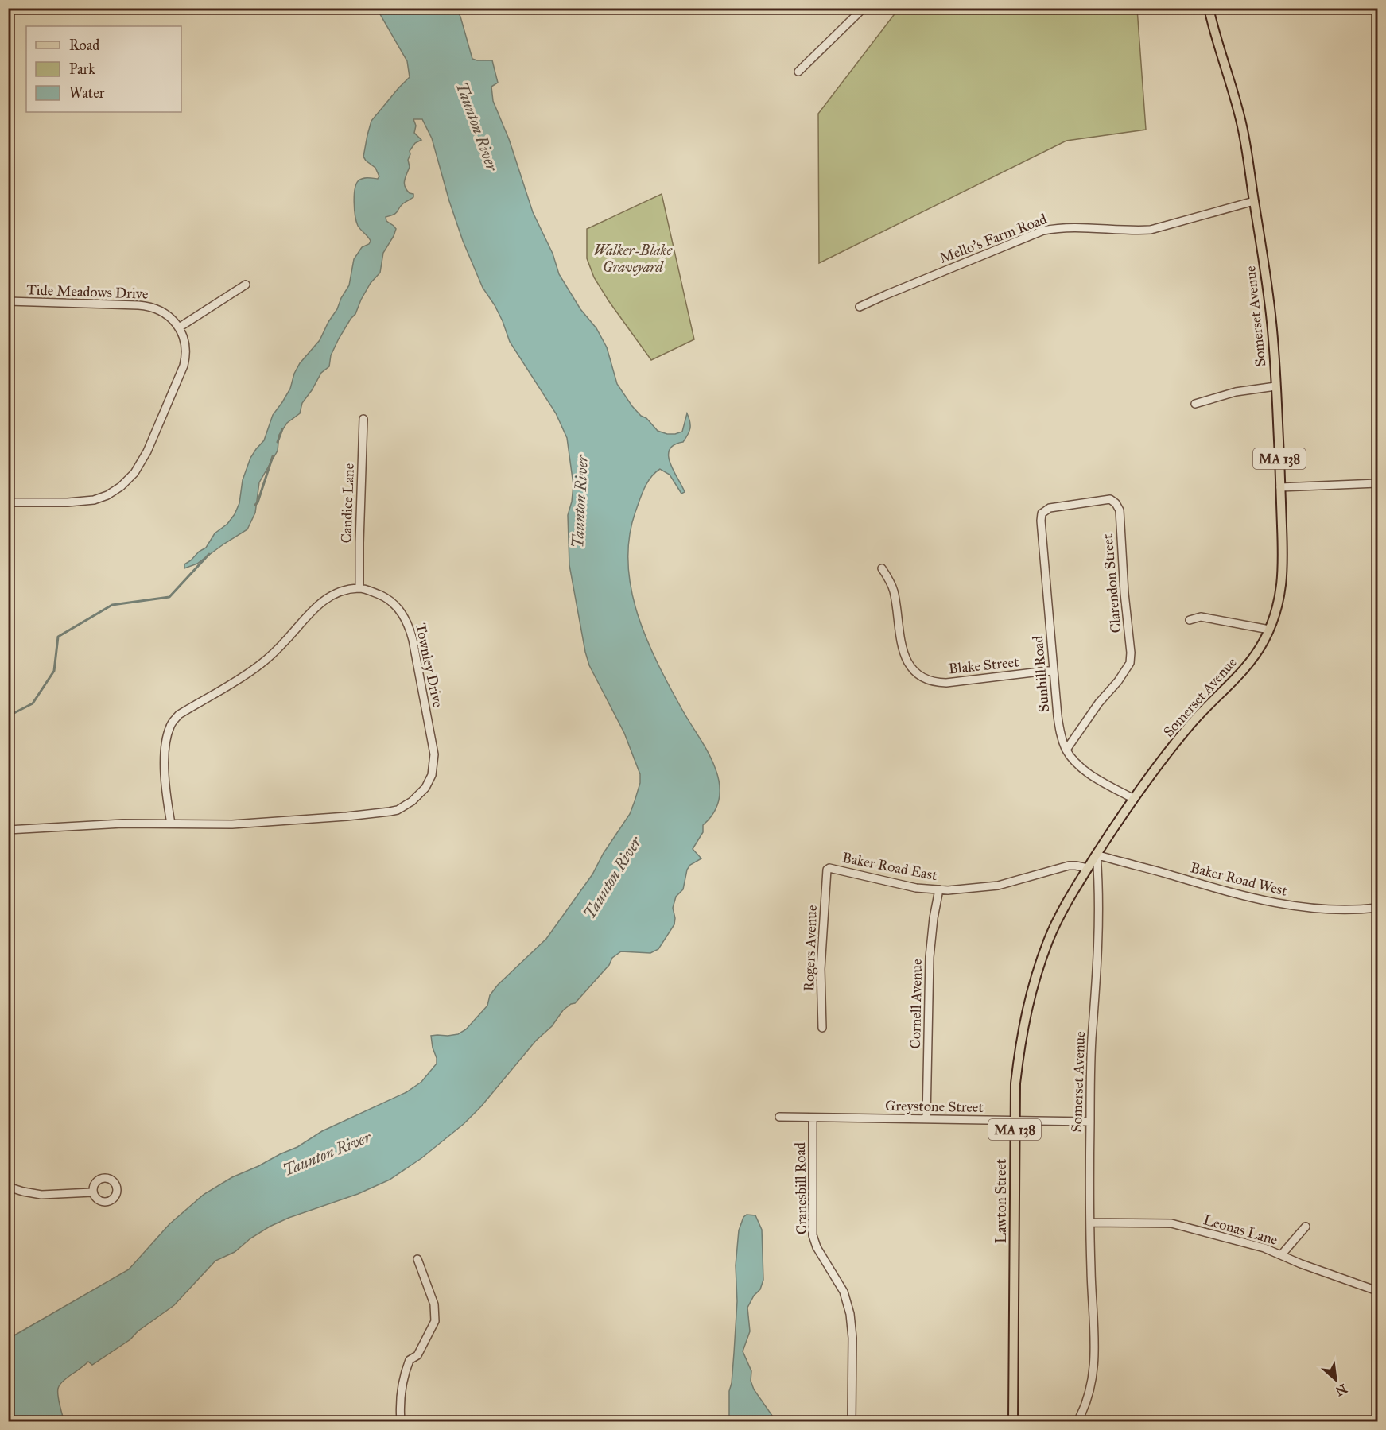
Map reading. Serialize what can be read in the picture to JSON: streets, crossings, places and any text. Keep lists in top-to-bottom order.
{
  "streets": {
    "main road": ["Somerset Avenue", "MA 138", "Lawton Street"],
    "street": [
      "Mello's Farm Road",
      "Tide Meadows Drive",
      "Candice Lane",
      "Clarendon Street",
      "Townley Drive",
      "Blake Street",
      "Sunhill Road",
      "Baker Road East",
      "Baker Road West",
      "Rogers Avenue",
      "Cornell Avenue",
      "Greystone Street",
      "Cranesbill Road",
      "Leonas Lane"
    ]
  },
  "crossings": [
    ["Mello's Farm Road", "Somerset Avenue"],
    ["Somerset Avenue", "Sunhill Road"],
    ["Somerset Avenue", "Baker Road West"],
    ["Somerset Avenue", "Greystone Street"],
    ["Somerset Avenue", "Lawton Street"],
    ["Somerset Avenue", "Leonas Lane"],
    ["Candice Lane", "Townley Drive"],
    ["Clarendon Street", "Sunhill Road"],
    ["Blake Street", "Sunhill Road"],
    ["Baker Road East", "Rogers Avenue"],
    ["Baker Road East", "Cornell Avenue"],
    ["Baker Road East", "Lawton Street"],
    ["Baker Road West", "Lawton Street"],
    ["Cornell Avenue", "Greystone Street"],
    ["Greystone Street", "Cranesbill Road"],
    ["Greystone Street", "Lawton Street"]
  ],
  "water": ["Taunton River"],
  "parks": ["Walker-Blake Graveyard"],
  "legend": ["Road", "Park", "Water"],
  "north": "bottom right"
}
